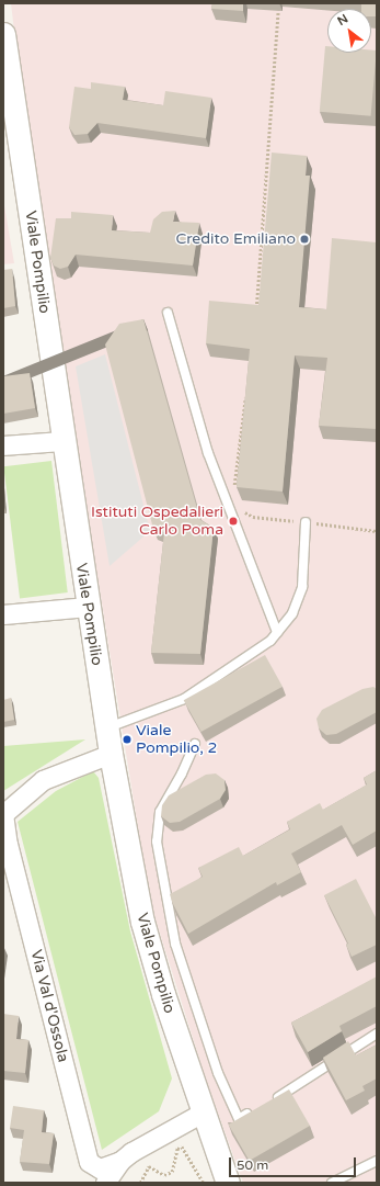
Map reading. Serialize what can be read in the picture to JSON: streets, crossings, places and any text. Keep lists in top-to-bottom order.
{
  "streets": {
    "street": ["Viale Pompilio", "Via Val d'Ossola"]
  },
  "places": ["Credito Emiliano", "Istituti Ospedalieri Carlo Poma", "Viale Pompilio, 2"],
  "scale_bar": "50 m",
  "north": "top left"
}
